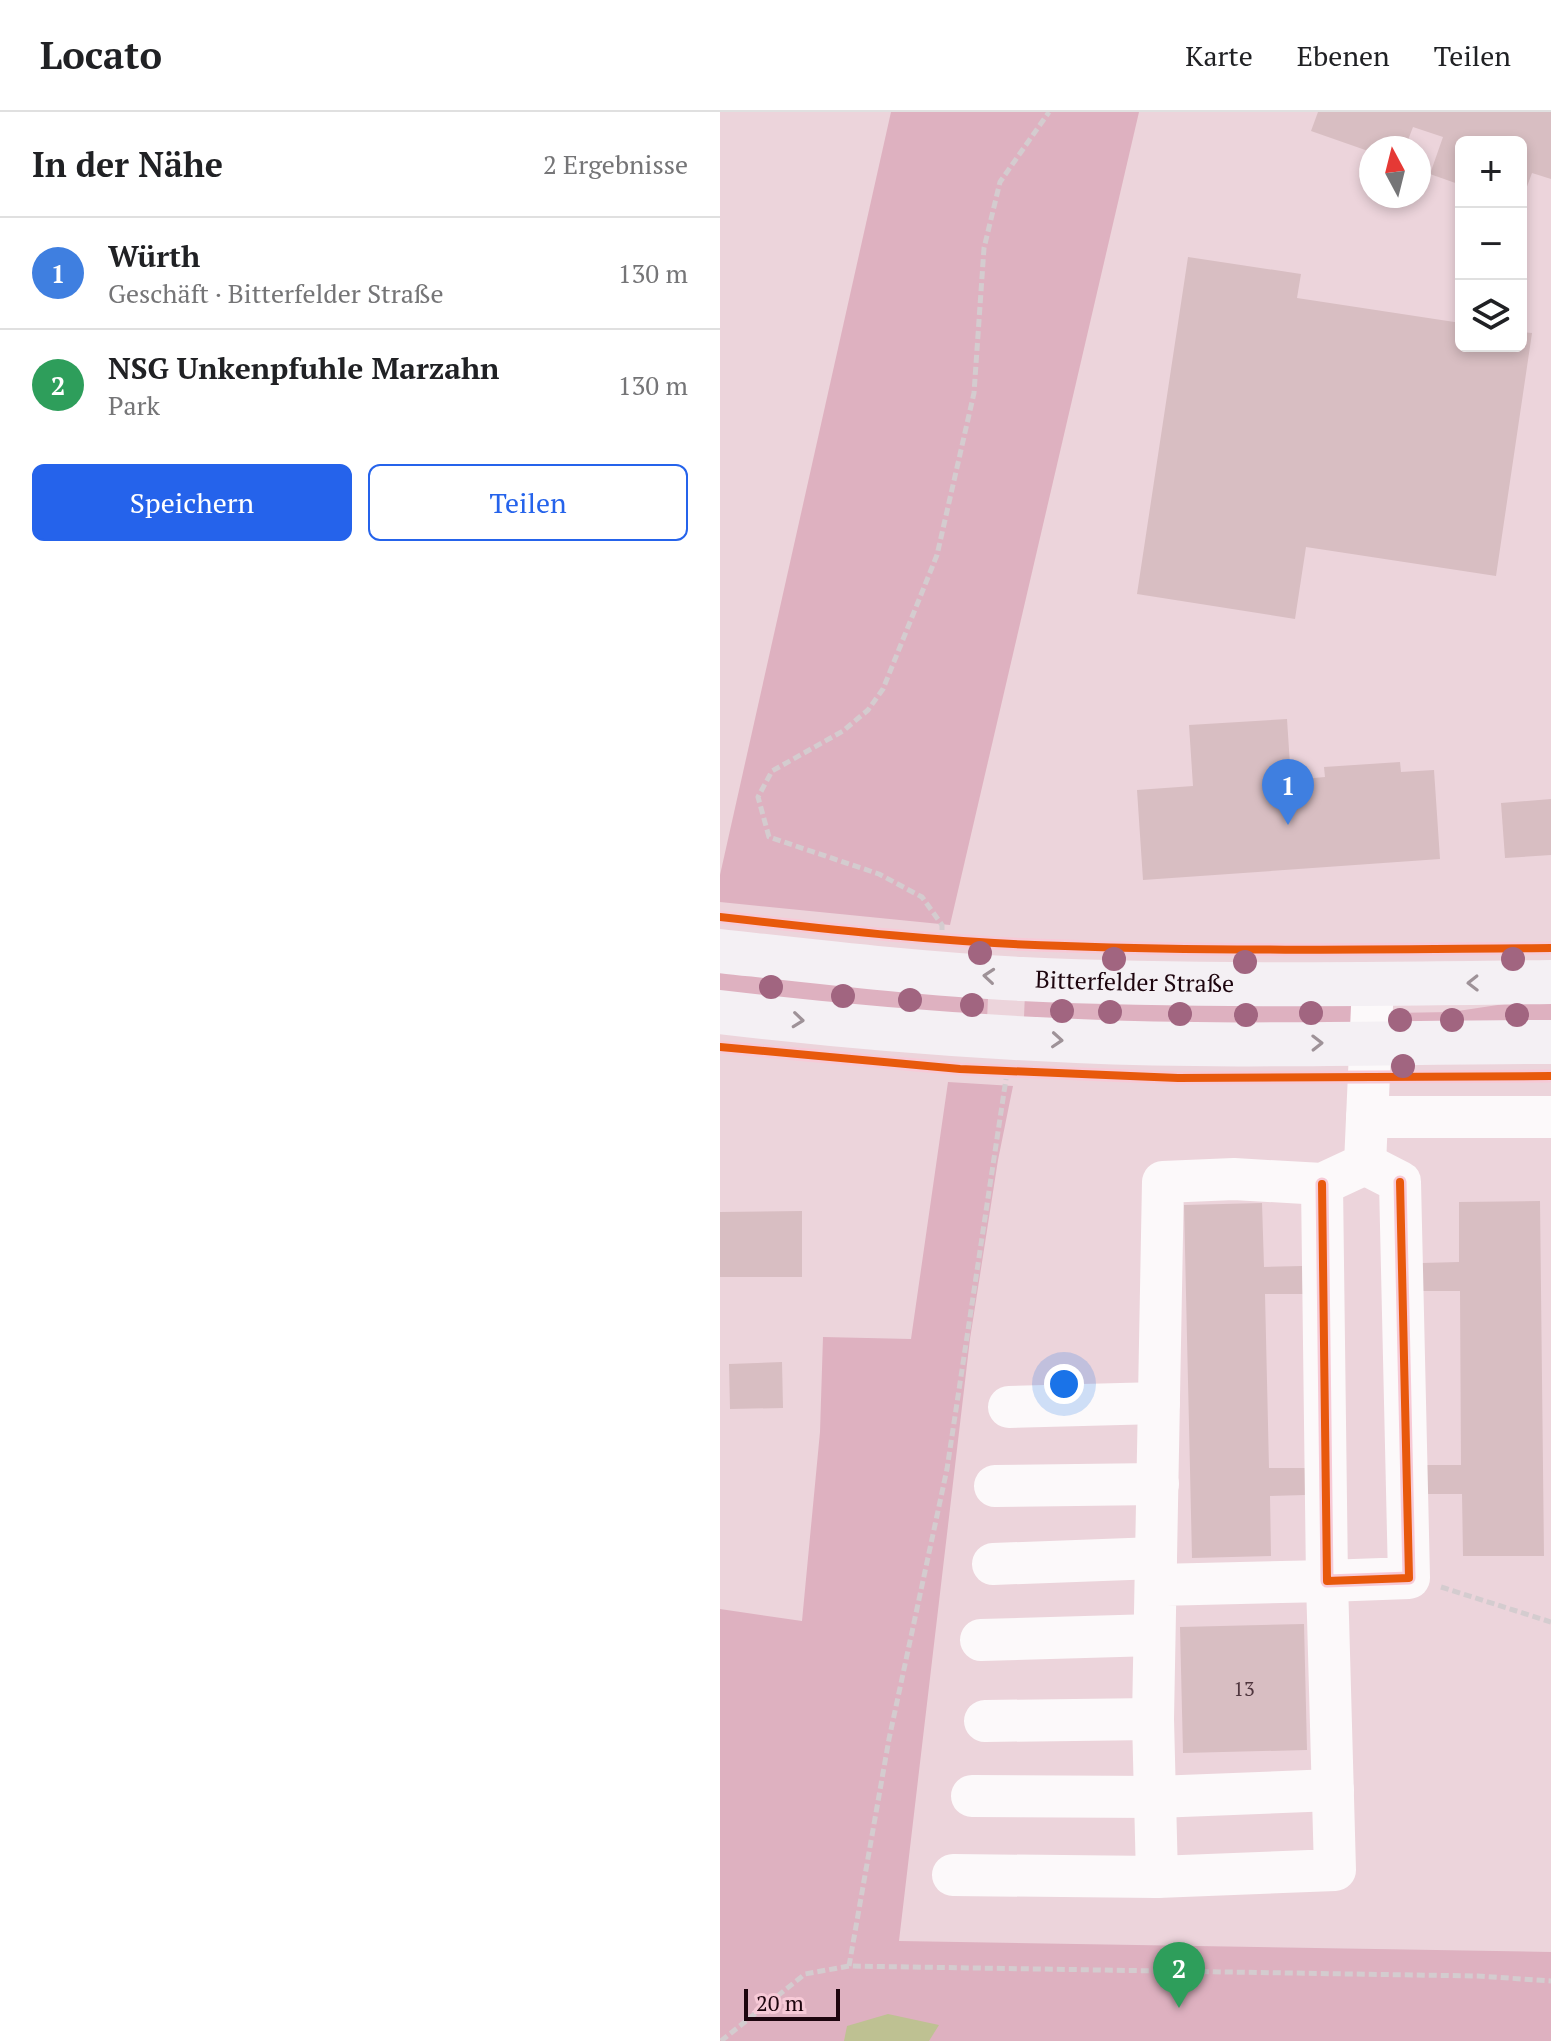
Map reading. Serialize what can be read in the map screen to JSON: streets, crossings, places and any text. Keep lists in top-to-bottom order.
{
  "streets": {
    "main road": ["Bitterfelder Straße"]
  },
  "house_numbers": ["13"],
  "scale_bar": "20 m",
  "north": "top",
  "page": {
    "header": "Locato",
    "nav": ["Karte", "Ebenen", "Teilen"],
    "heading": ["In der Nähe", "2 Ergebnisse"],
    "map_buttons": ["+", "−"],
    "list": [
      {
        "mark": "1",
        "name": "Würth",
        "note": "Geschäft · Bitterfelder Straße",
        "value": "130 m"
      },
      {
        "mark": "2",
        "name": "NSG Unkenpfuhle Marzahn",
        "note": "Park",
        "value": "130 m"
      }
    ],
    "buttons": ["Speichern", "Teilen"],
    "pins": ["1", "2"],
    "scale": "20 m"
  }
}
